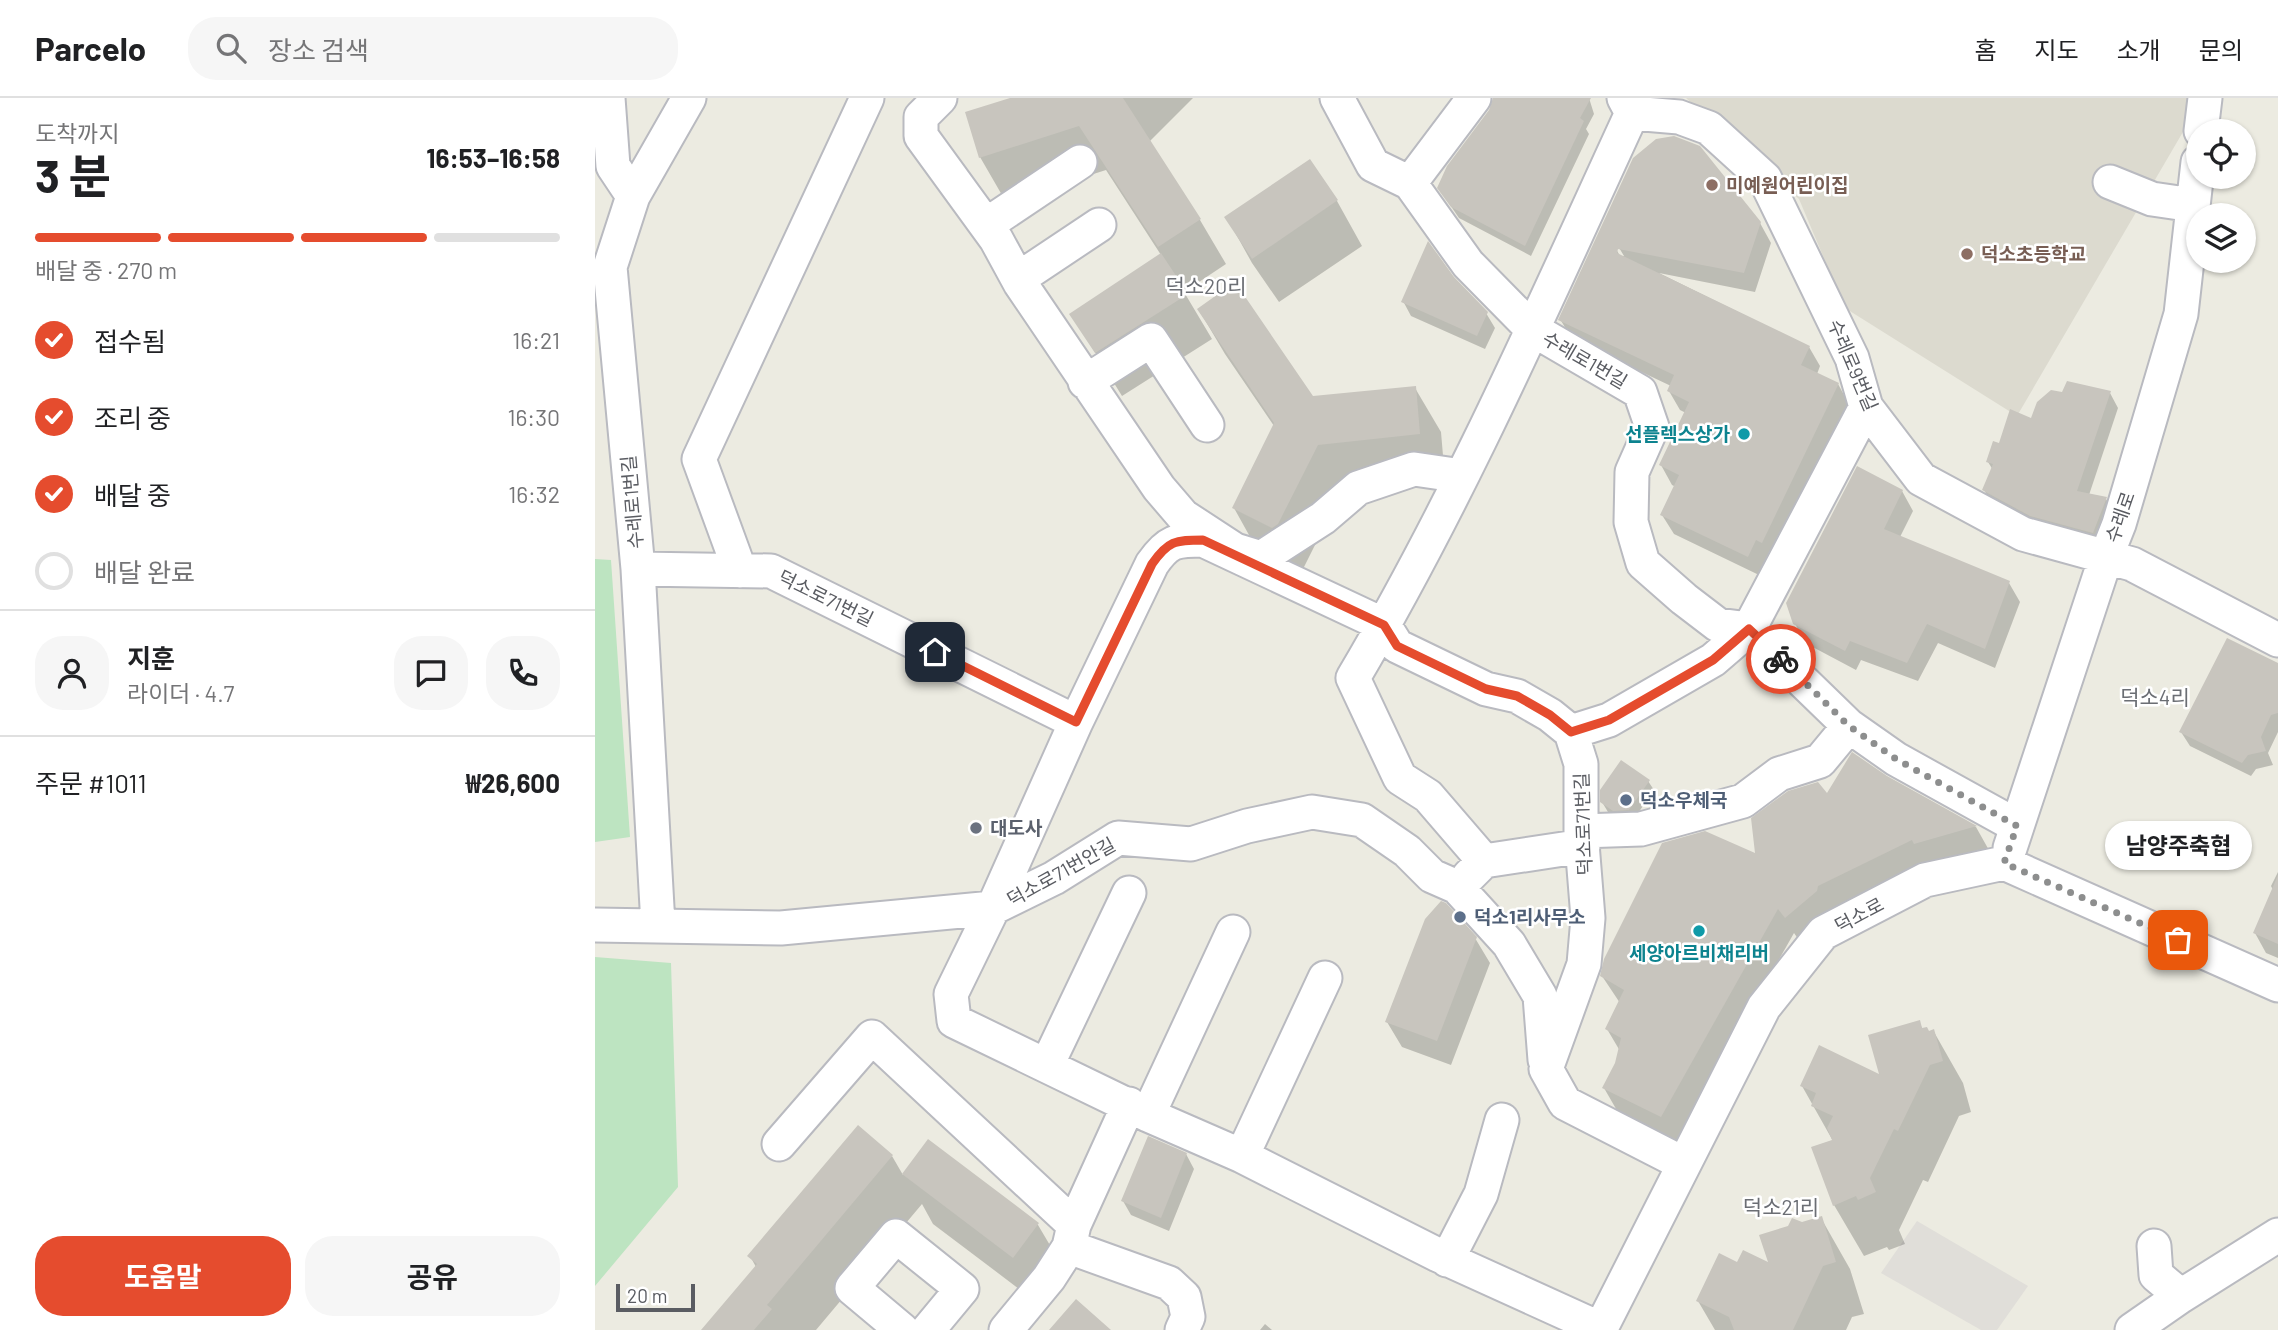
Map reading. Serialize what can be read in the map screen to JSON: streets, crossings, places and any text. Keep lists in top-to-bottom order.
{
  "streets": {
    "street": [
      "수레로1번길",
      "수레로9번길",
      "수레로",
      "덕소로71번길",
      "덕소로71번안길",
      "덕소로"
    ]
  },
  "crossings": [
    ["수레로1번길", "덕소로71번길"],
    ["수레로1번길", "덕소로71번안길"],
    ["수레로9번길", "수레로"],
    ["수레로", "덕소로"],
    ["덕소로71번길", "덕소로71번안길"]
  ],
  "districts": ["덕소20리", "덕소4리", "덕소21리"],
  "places": [
    "미예원어린이집",
    "덕소초등학교",
    "선플렉스상가",
    "덕소우체국",
    "대도사",
    "덕소1리사무소",
    "세양아르비채리버",
    "남양주축협"
  ],
  "scale_bar": "20 m",
  "page": {
    "header": "Parcelo",
    "search": "장소 검색",
    "nav": [
      "홈",
      "지도",
      "소개",
      "문의"
    ],
    "heading": ["3 분", "도착까지", "16:53–16:58"],
    "panel": [
      "지훈",
      "라이더 · 4.7",
      "주문 #1011",
      "₩26,600"
    ],
    "bar": "배달 중 · 270 m",
    "list": [
      ["접수됨", "16:21"],
      ["조리 중", "16:30"],
      ["배달 중", "16:32"],
      "배달 완료"
    ],
    "bubble": "남양주축협",
    "buttons": ["도움말", "공유"],
    "scale": "20 m"
  }
}
